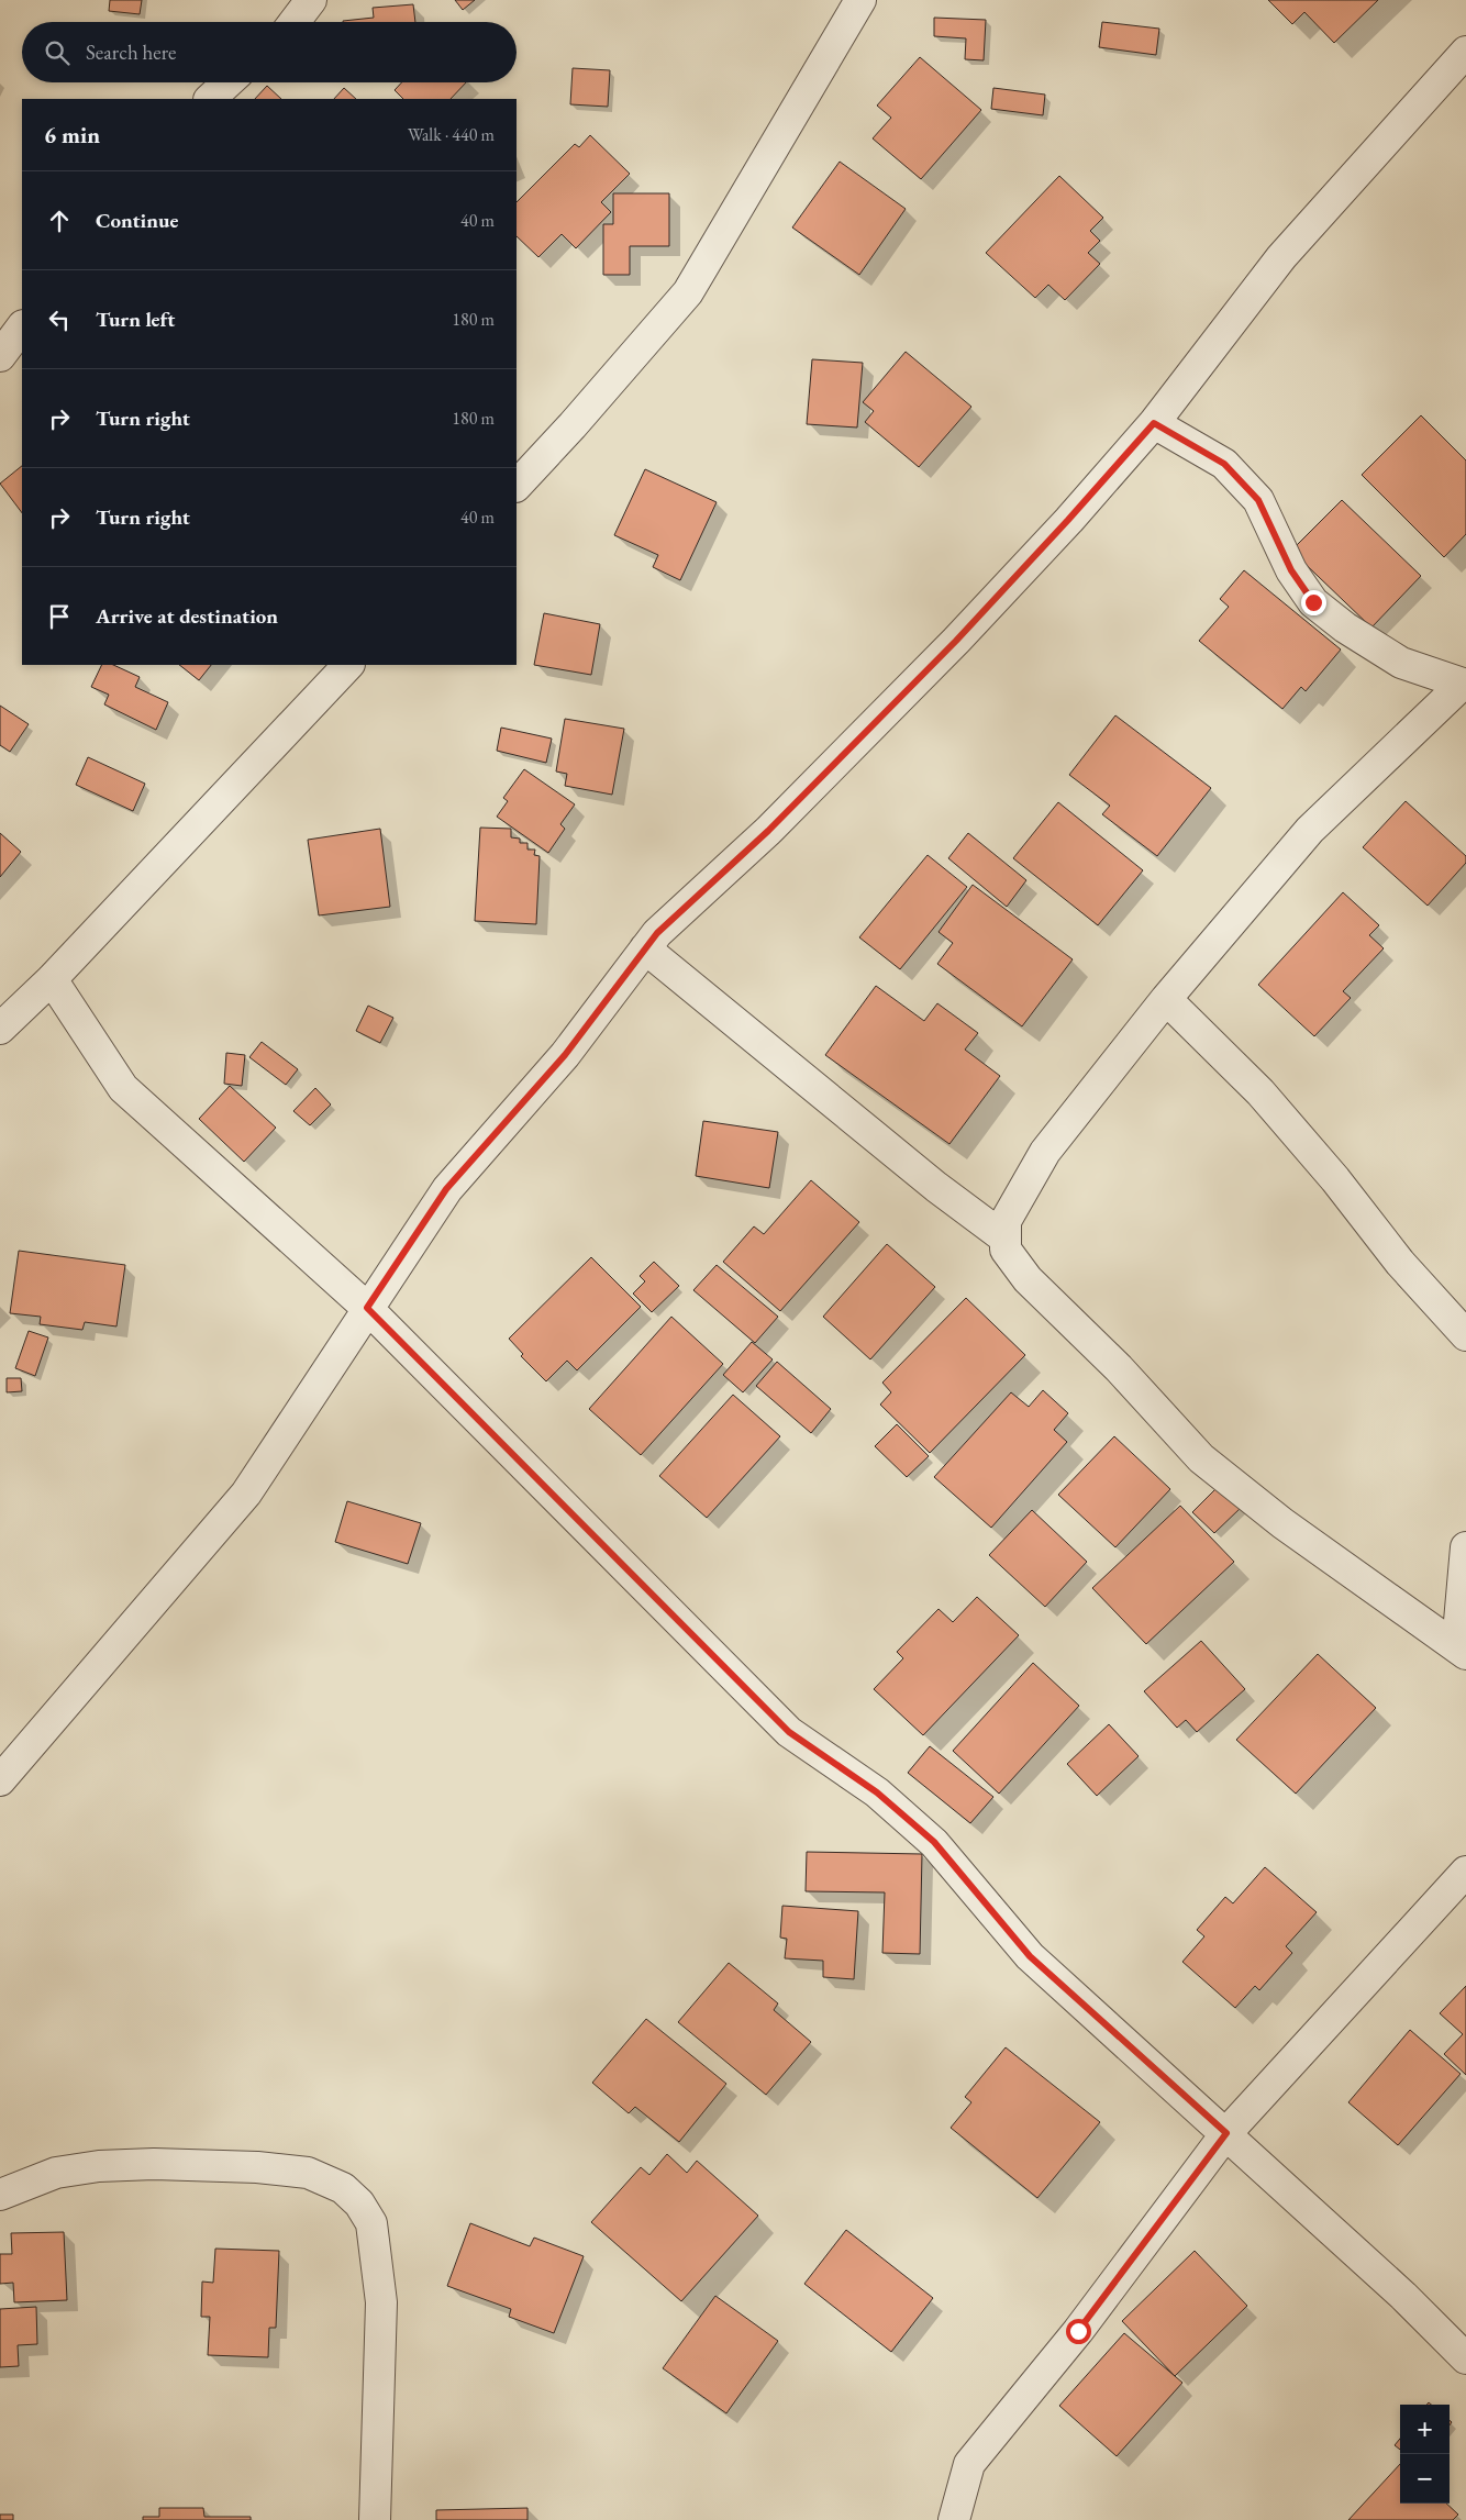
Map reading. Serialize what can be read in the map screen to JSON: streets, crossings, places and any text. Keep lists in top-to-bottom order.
{
  "page": {
    "search": "Search here",
    "heading": ["6 min", "Walk · 440 m"],
    "list": [
      ["Continue", "40 m"],
      ["Turn left", "180 m"],
      ["Turn right", "180 m"],
      ["Turn right", "40 m"],
      "Arrive at destination"
    ],
    "map_buttons": ["+", "−"]
  }
}
